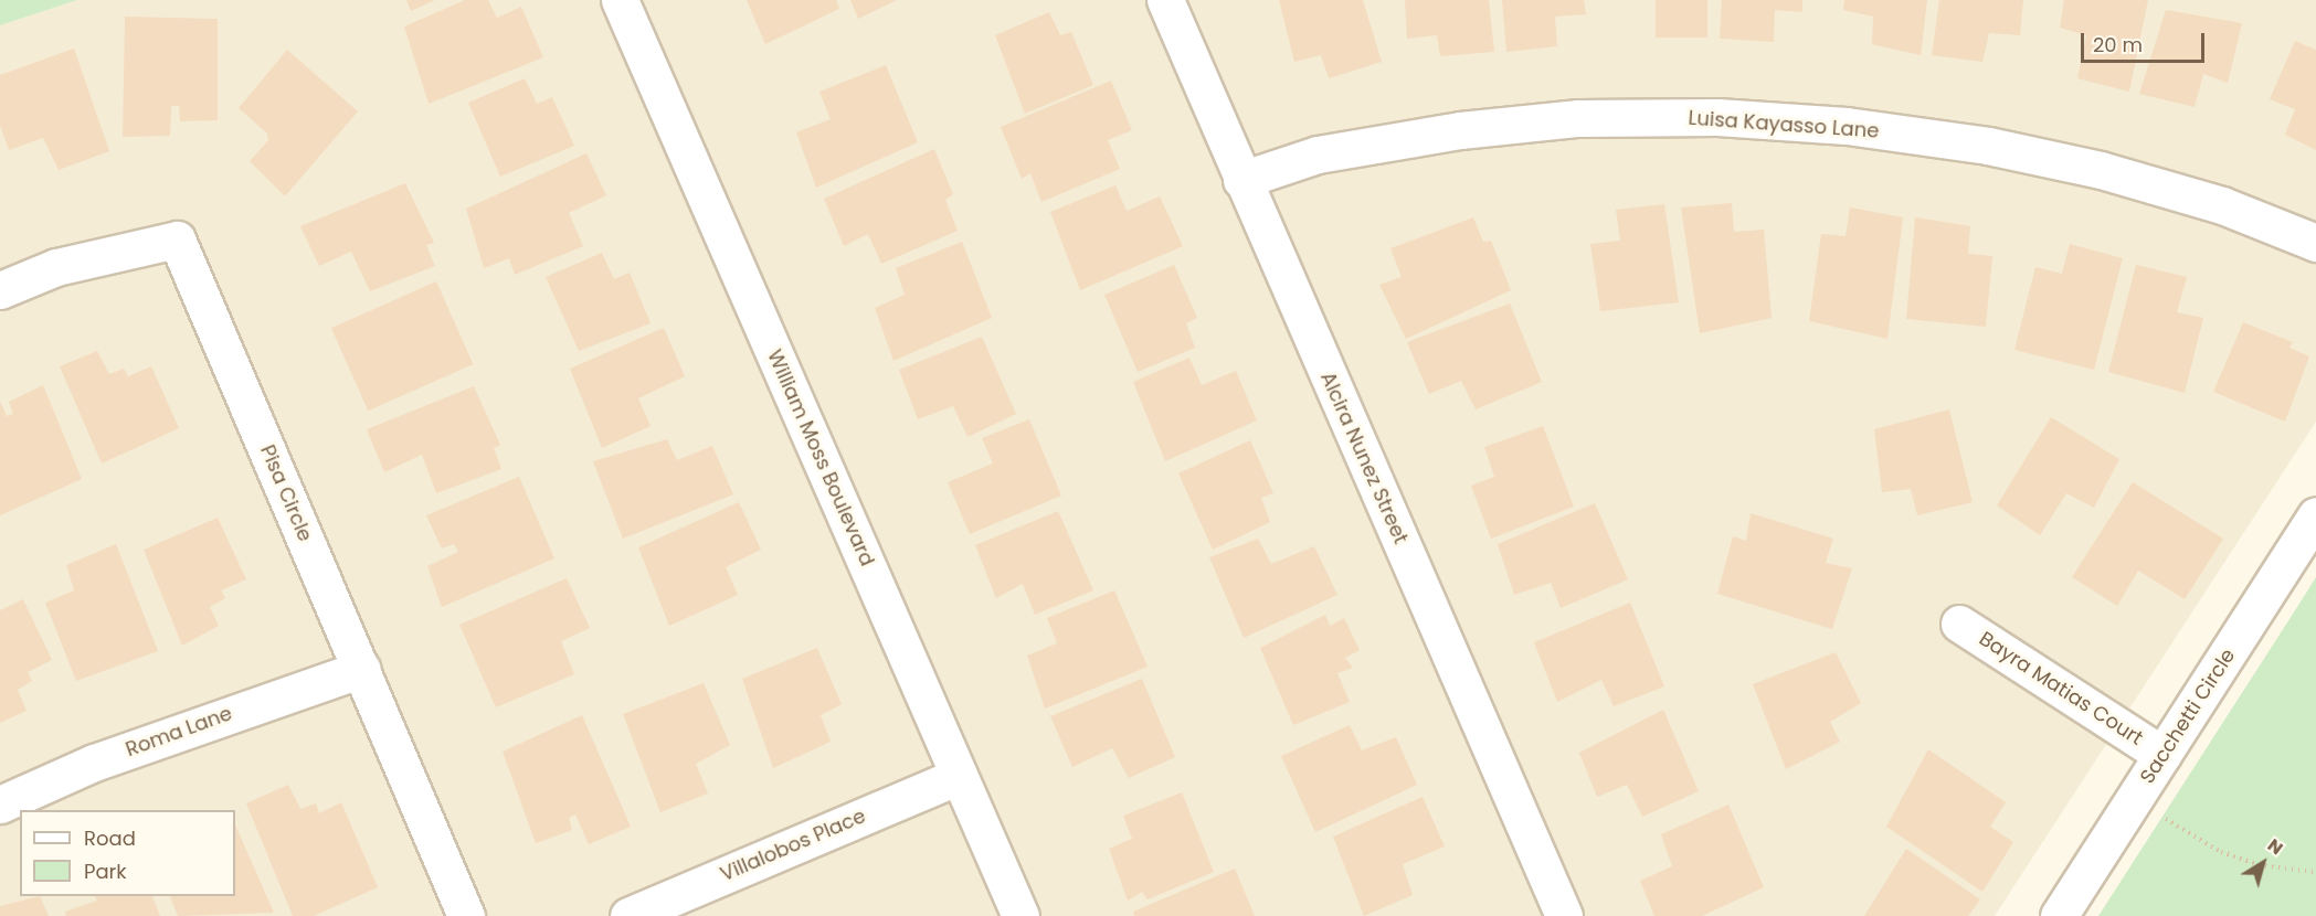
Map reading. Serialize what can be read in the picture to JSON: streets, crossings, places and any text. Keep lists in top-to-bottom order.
{
  "streets": {
    "street": [
      "Luisa Kayasso Lane",
      "William Moss Boulevard",
      "Alcira Nunez Street",
      "Pisa Circle",
      "Bayra Matias Court",
      "Sacchetti Circle",
      "Roma Lane",
      "Villalobos Place"
    ]
  },
  "crossings": [
    ["Luisa Kayasso Lane", "Alcira Nunez Street"],
    ["William Moss Boulevard", "Villalobos Place"],
    ["Pisa Circle", "Roma Lane"],
    ["Bayra Matias Court", "Sacchetti Circle"]
  ],
  "legend": ["Road", "Park"],
  "scale_bar": "20 m",
  "north": "top right"
}
